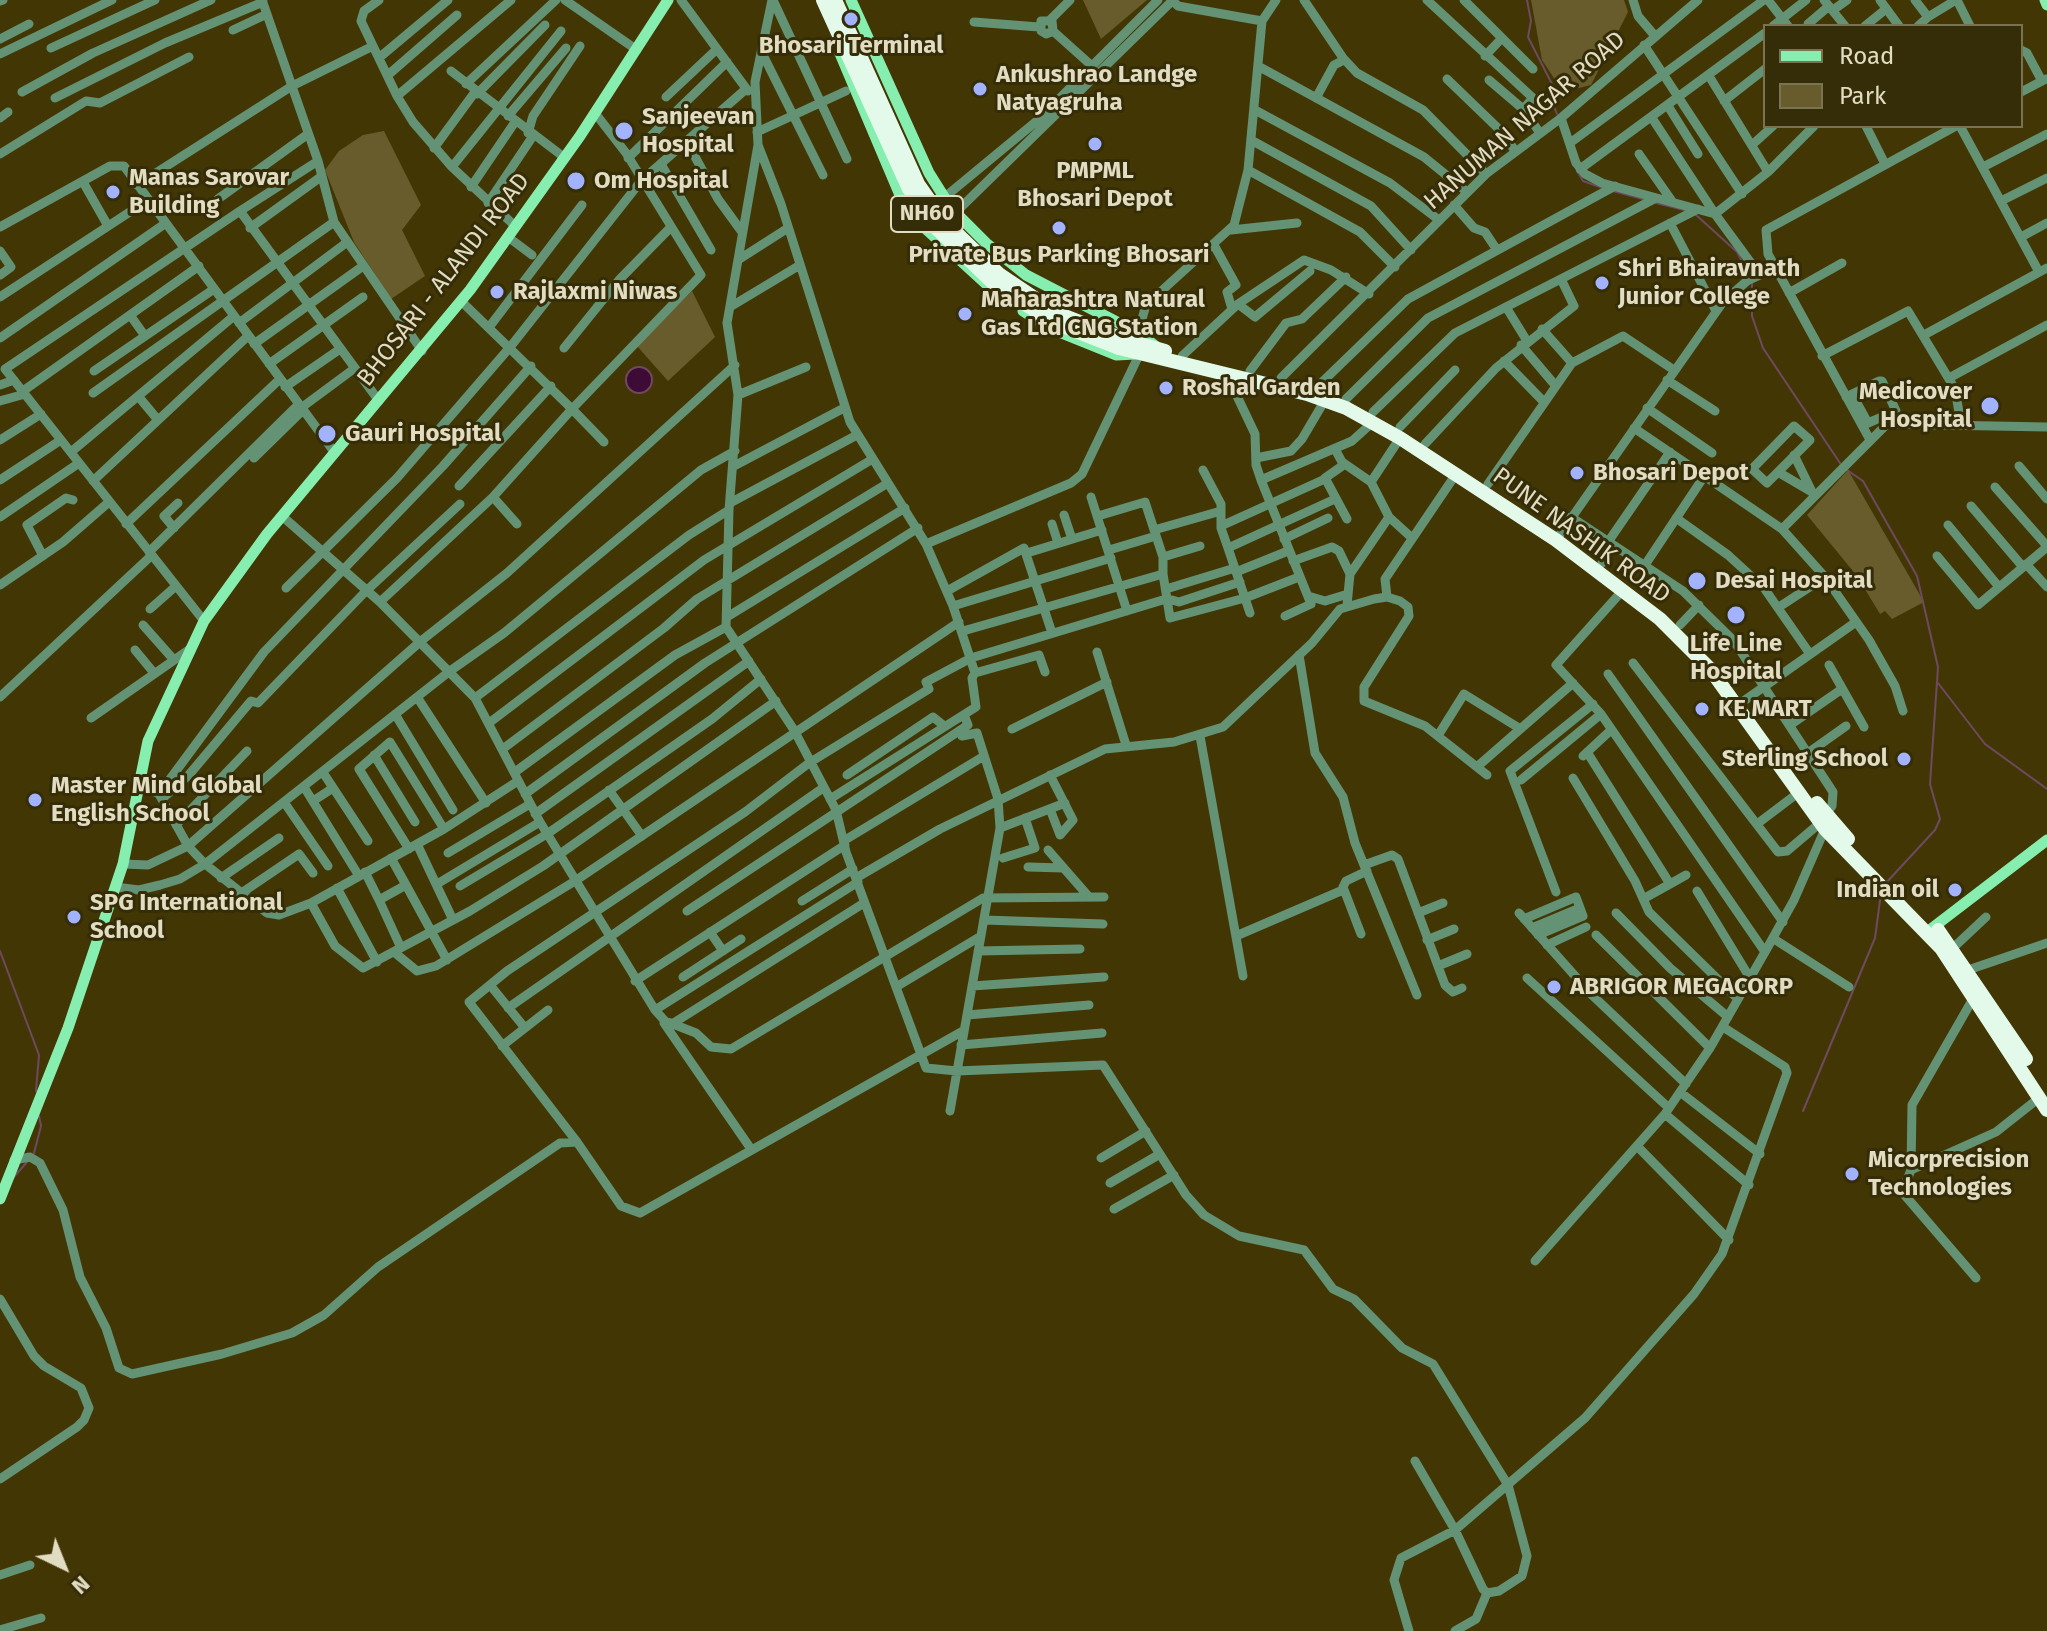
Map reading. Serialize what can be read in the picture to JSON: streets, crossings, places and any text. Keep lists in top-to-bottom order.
{
  "streets": {
    "highway": ["NH60", "PUNE NASHIK ROAD"],
    "main road": ["BHOSARI - ALANDI ROAD"],
    "street": ["HANUMAN NAGAR ROAD"]
  },
  "crossings": [
    ["HANUMAN NAGAR ROAD", "PUNE NASHIK ROAD"],
    ["NH60", "PUNE NASHIK ROAD"]
  ],
  "places": [
    "Bhosari Terminal",
    "Ankushrao Landge Natyagruha",
    "Sanjeevan Hospital",
    "PMPML Bhosari Depot",
    "Om Hospital",
    "Manas Sarovar Building",
    "Private Bus Parking Bhosari",
    "Shri Bhairavnath Junior College",
    "Rajlaxmi Niwas",
    "Maharashtra Natural Gas Ltd CNG Station",
    "Roshal Garden",
    "Medicover Hospital",
    "Gauri Hospital",
    "Bhosari Depot",
    "Desai Hospital",
    "Life Line Hospital",
    "KE MART",
    "Sterling School",
    "Master Mind Global English School",
    "Indian oil",
    "SPG International School",
    "ABRIGOR MEGACORP",
    "Micorprecision Technologies"
  ],
  "legend": ["Road", "Park"],
  "north": "bottom right"
}
